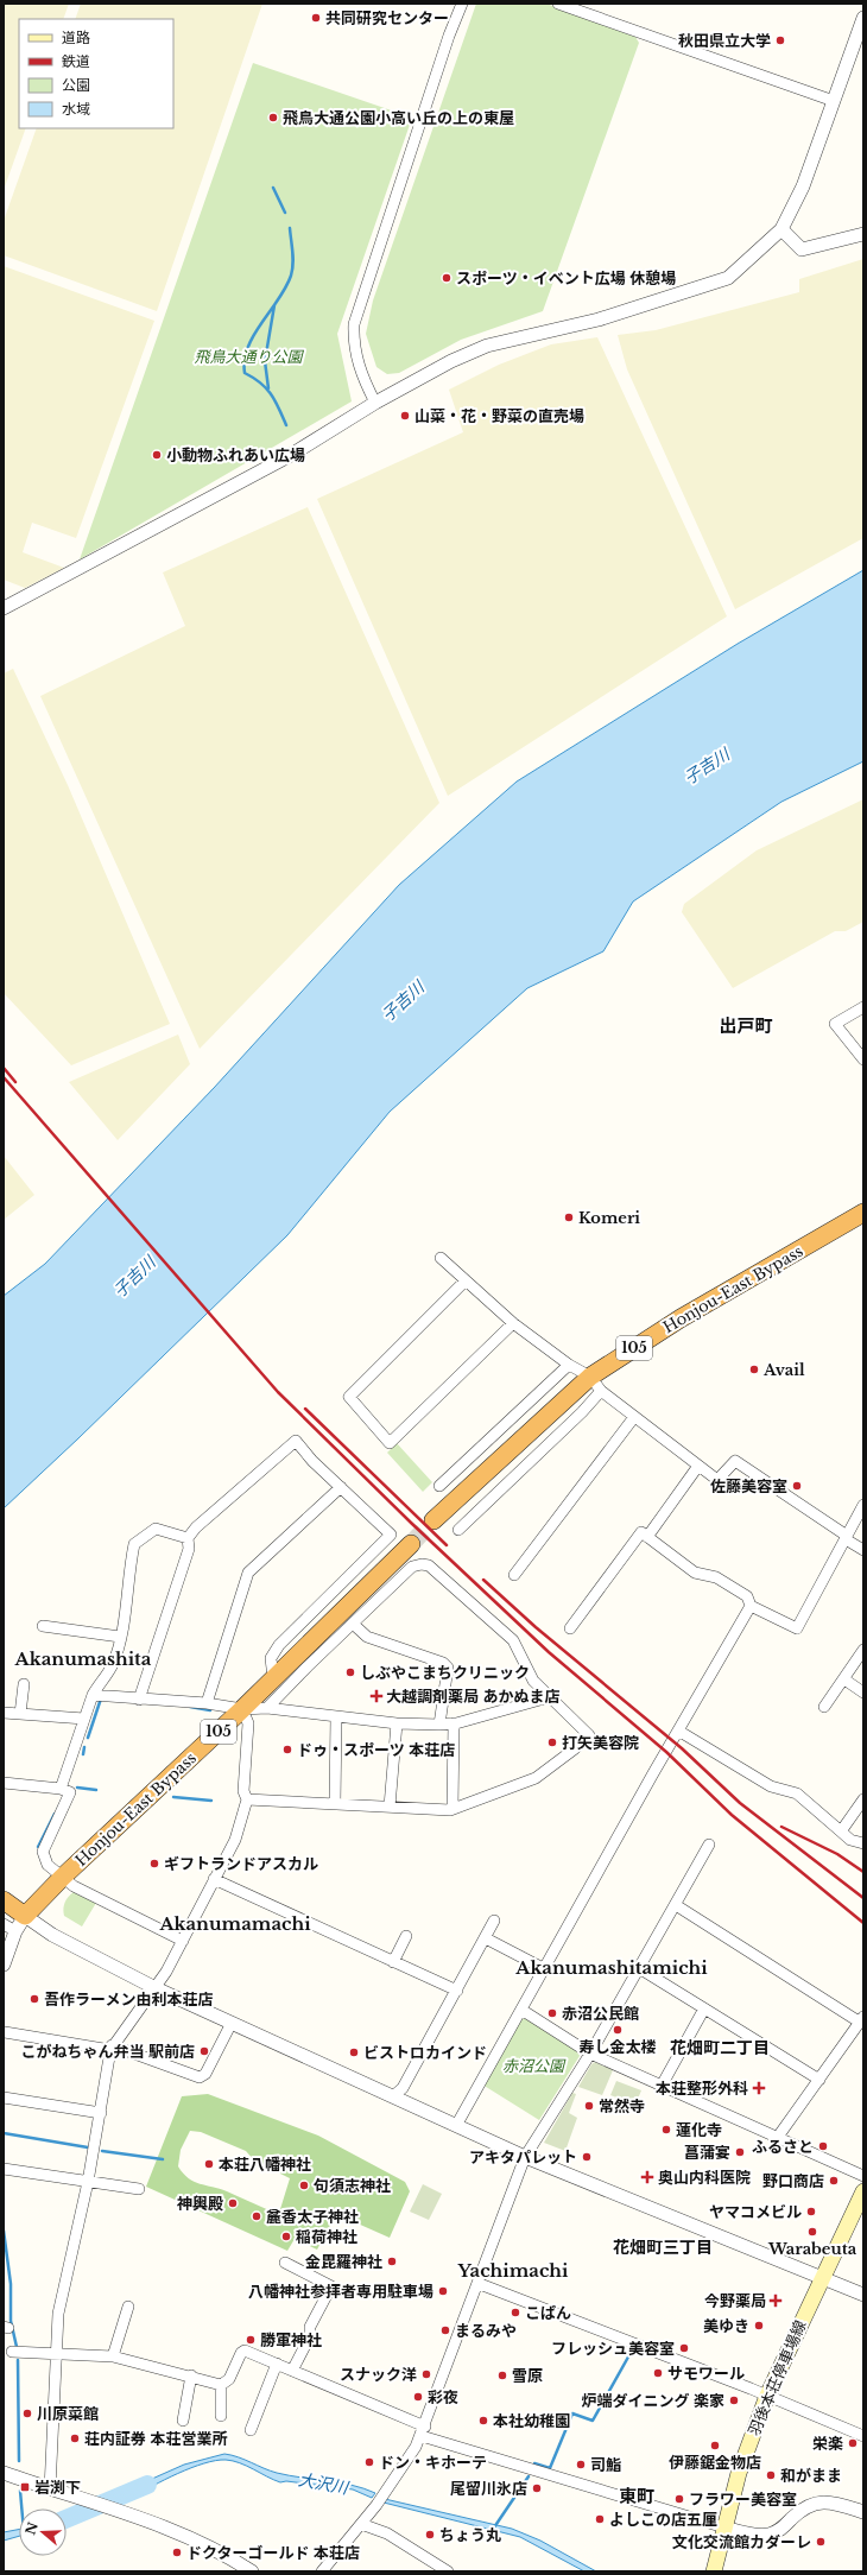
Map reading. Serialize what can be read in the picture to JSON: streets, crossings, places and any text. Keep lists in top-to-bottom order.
{
  "streets": {
    "highway": ["Honjou-East Bypass", "105"],
    "main road": ["羽後本荘停車場線"]
  },
  "districts": [
    "出戸町",
    "Akanumashita",
    "Akanumamachi",
    "Akanumashitamichi",
    "花畑町二丁目",
    "花畑町三丁目",
    "Yachimachi",
    "東町"
  ],
  "water": ["子吉川", "大沢川"],
  "parks": ["飛鳥大通り公園", "赤沼公園"],
  "places": {
    "other": [
      "共同研究センター",
      "秋田県立大学",
      "飛鳥大通公園小高い丘の上の東屋",
      "スポーツ・イベント広場 休憩場",
      "山菜・花・野菜の直売場",
      "小動物ふれあい広場",
      "Komeri",
      "Avail",
      "佐藤美容室",
      "しぶやこまちクリニック",
      "打矢美容院",
      "ドゥ・スポーツ 本荘店",
      "ギフトランドアスカル",
      "吾作ラーメン由利本荘店",
      "赤沼公民館",
      "寿し金太楼",
      "こがねちゃん弁当 駅前店",
      "ビストロカインド",
      "常然寺",
      "蓮化寺",
      "ふるさと",
      "菖蒲宴",
      "アキタパレット",
      "本荘八幡神社",
      "野口商店",
      "句須志神社",
      "神輿殿",
      "ヤマコメビル",
      "麄香太子神社",
      "Warabeuta",
      "稲荷神社",
      "金毘羅神社",
      "八幡神社参拝者専用駐車場",
      "こぱん",
      "美ゆき",
      "まるみや",
      "勝軍神社",
      "フレッシュ美容室",
      "サモワール",
      "スナック洋",
      "雪原",
      "彩夜",
      "炉端ダイニング 楽家",
      "川原菜館",
      "本社幼稚園",
      "荘内証券 本荘営業所",
      "栄楽",
      "伊藤鋸金物店",
      "ドン・キホーテ",
      "司鮨",
      "和がまま",
      "尾留川氷店",
      "フラワー美容室",
      "よしこの店五厘",
      "ちょう丸",
      "文化交流館カダーレ",
      "ドクターゴールド 本荘店"
    ],
    "health": [
      "大越調剤薬局 あかぬま店",
      "本荘整形外科",
      "奥山内科医院",
      "今野薬局"
    ],
    "transit": ["岩渕下"]
  },
  "legend": [
    "道路",
    "鉄道",
    "公園",
    "水域"
  ],
  "north": "left"
}
